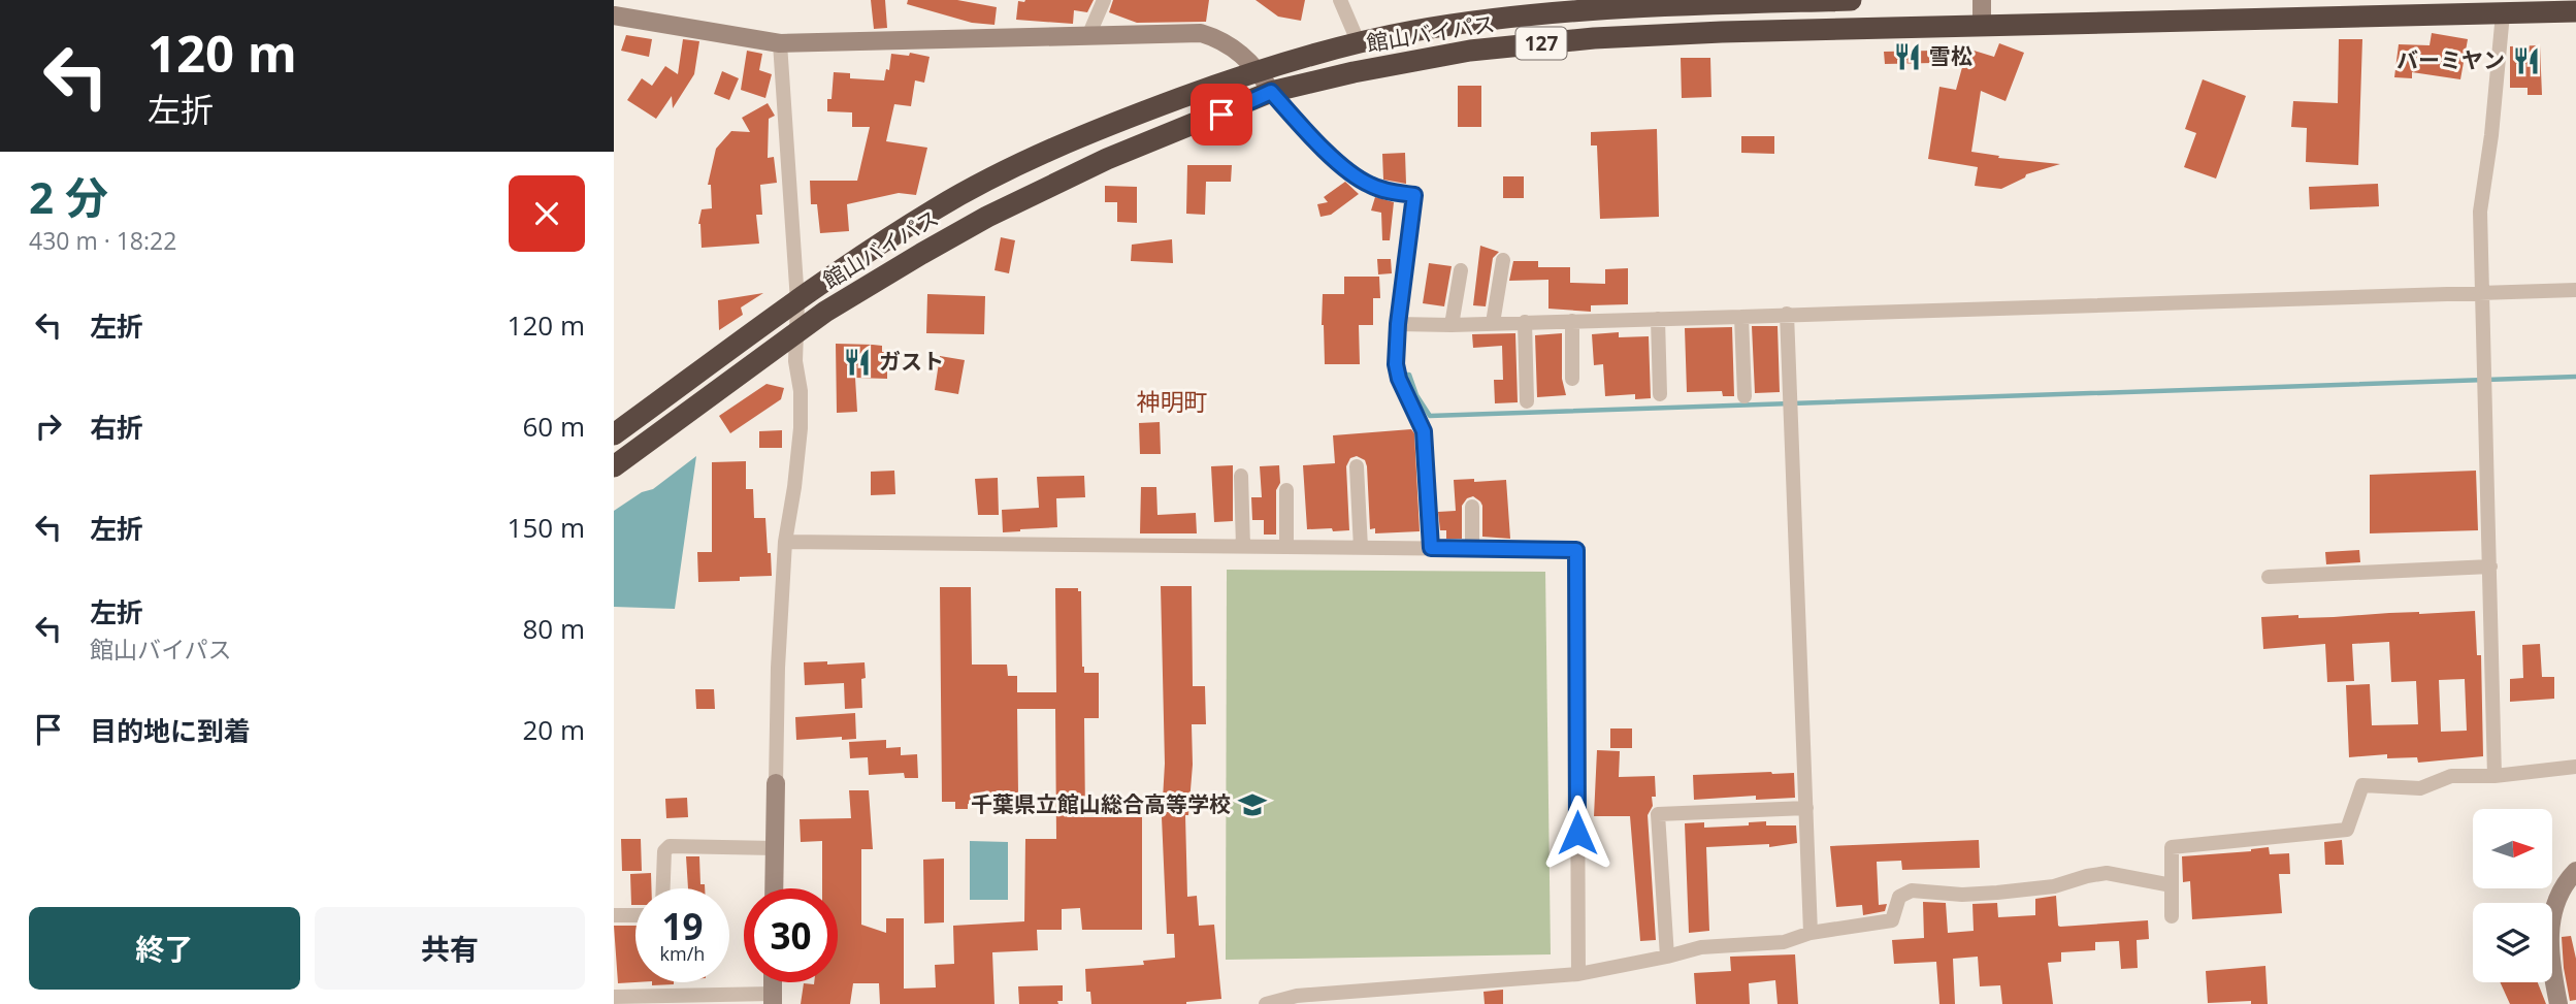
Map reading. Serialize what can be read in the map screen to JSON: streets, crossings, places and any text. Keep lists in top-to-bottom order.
{
  "streets": {
    "highway": ["館山バイパス", "127"]
  },
  "districts": ["神明町"],
  "places": {
    "restaurant": ["雪松", "バーミヤン", "ガスト"],
    "school or university": ["千葉県立館山総合高等学校"]
  },
  "north": "right",
  "page": {
    "turn": ["120 m", "左折"],
    "heading": ["2 分", "430 m · 18:22"],
    "list": [
      {
        "name": "左折",
        "value": "120 m"
      },
      {
        "name": "右折",
        "value": "60 m"
      },
      {
        "name": "左折",
        "value": "150 m"
      },
      {
        "name": "左折",
        "note": "館山バイパス",
        "value": "80 m"
      },
      {
        "name": "目的地に到着",
        "value": "20 m"
      }
    ],
    "speed": "19 km/h",
    "limit": "30",
    "buttons": ["終了", "共有"]
  }
}
